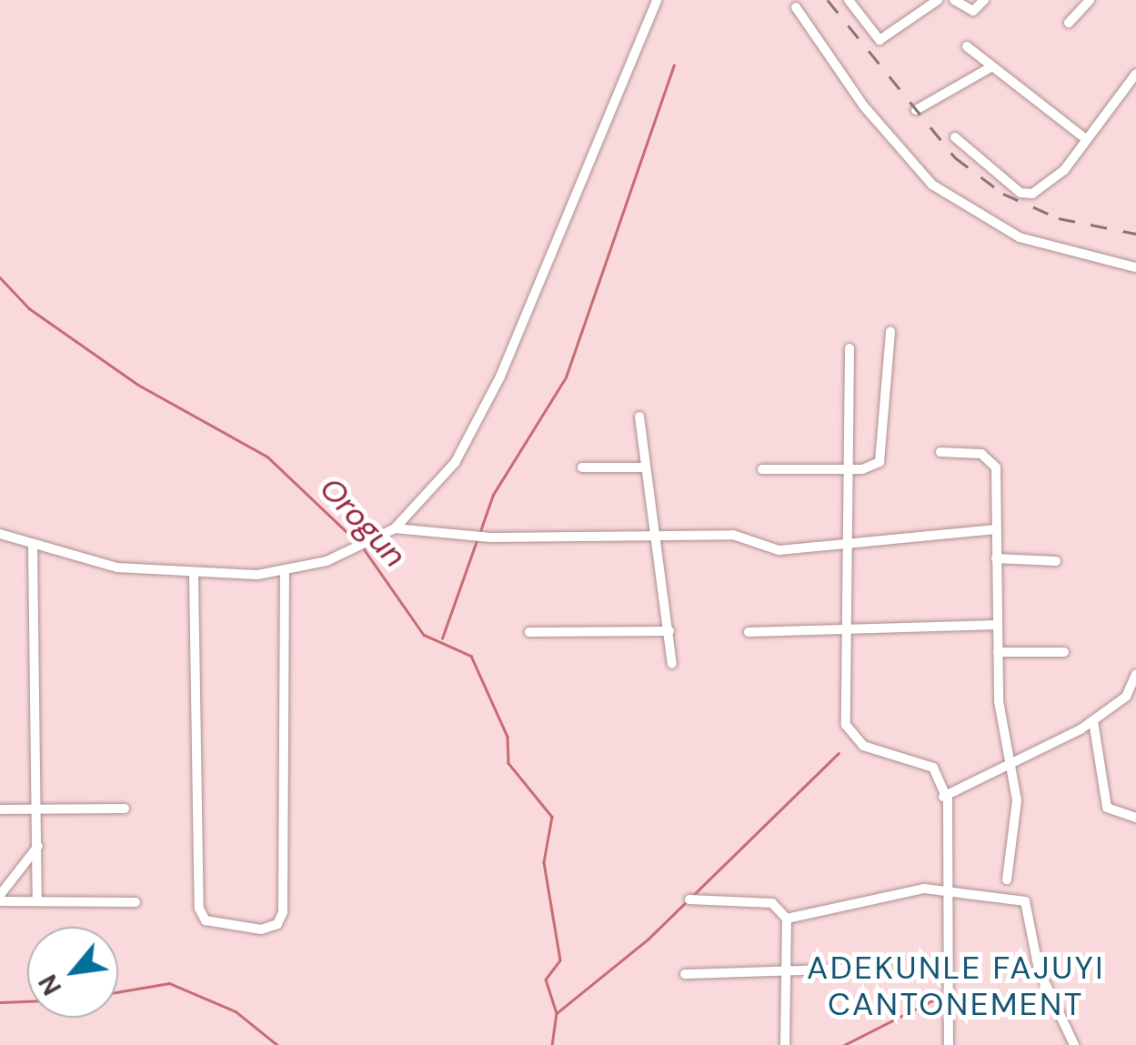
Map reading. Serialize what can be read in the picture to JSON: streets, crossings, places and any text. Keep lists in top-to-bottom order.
{
  "districts": ["ADEKUNLE FAJUYI CANTONEMENT"],
  "water": ["Orogun"],
  "north": "bottom left"
}
